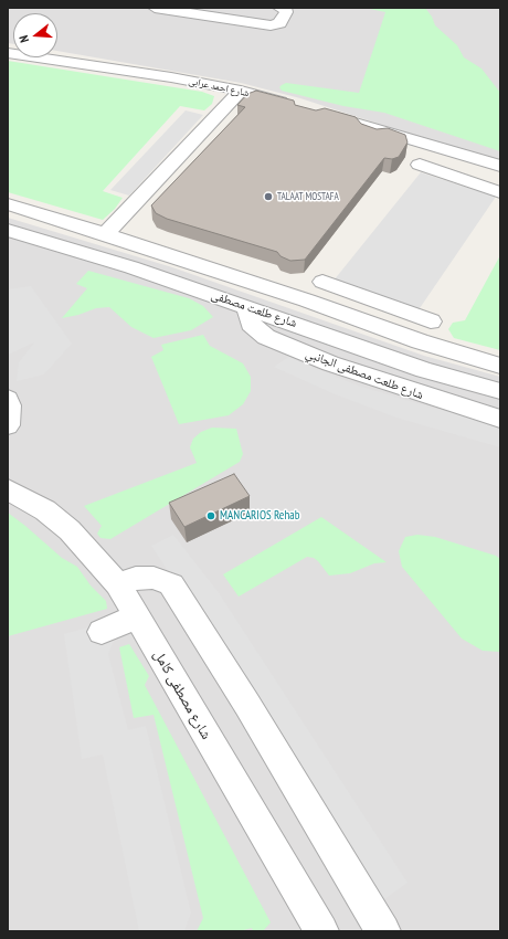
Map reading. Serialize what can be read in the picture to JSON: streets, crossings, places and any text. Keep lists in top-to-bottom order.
{
  "streets": {
    "street": [
      "شارع احمد عرابى",
      "شارع طلعت مصطفى",
      "شارع طلعت مصطفى الجانبي",
      "شارع مصطفى كامل"
    ]
  },
  "crossings": [
    ["شارع طلعت مصطفى", "شارع طلعت مصطفى الجانبي"]
  ],
  "places": ["TALAAT MOSTAFA", "MANCARIOS Rehab"],
  "north": "left"
}
